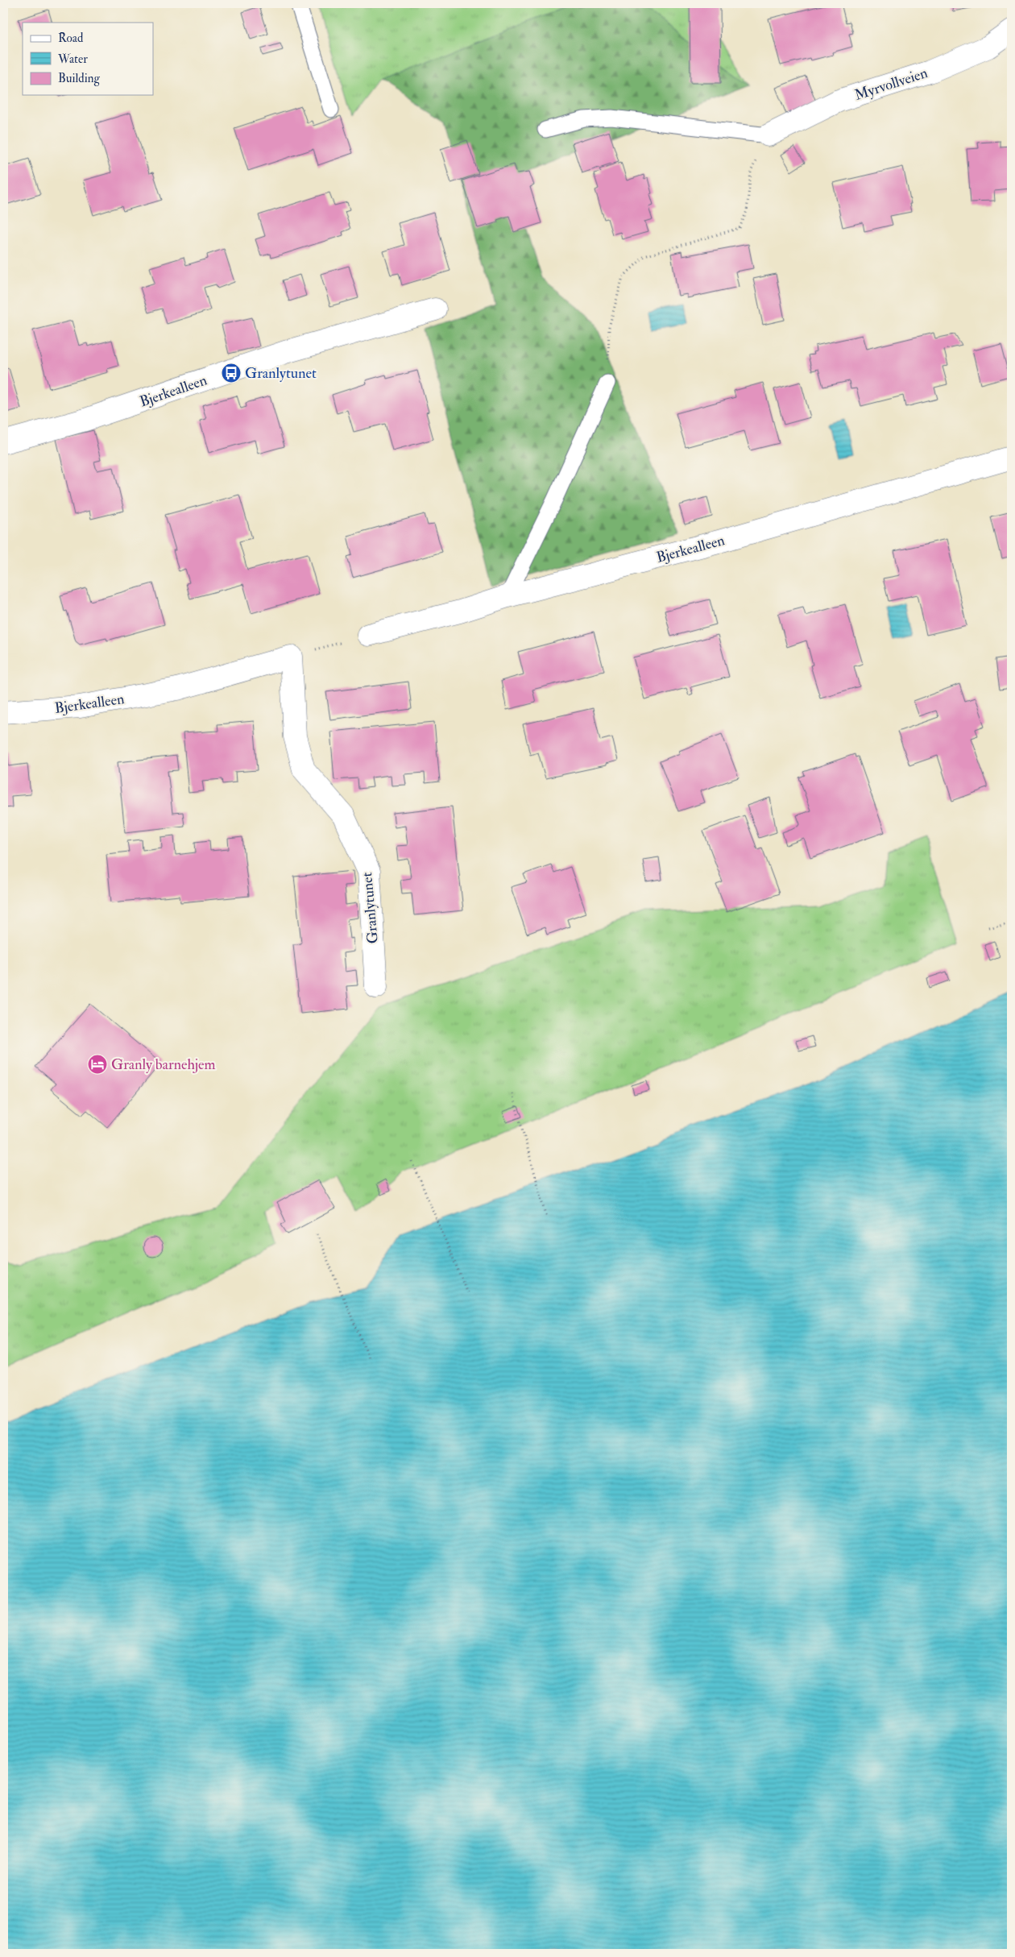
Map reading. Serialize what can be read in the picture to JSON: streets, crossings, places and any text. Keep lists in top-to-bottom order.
{
  "streets": {
    "street": ["Myrvollveien", "Bjerkealleen", "Granlytunet"]
  },
  "crossings": [
    ["Bjerkealleen", "Granlytunet"]
  ],
  "places": {
    "bus stop": ["Granlytunet"],
    "hotel": ["Granly barnehjem"]
  },
  "legend": ["Road", "Water", "Building"]
}
